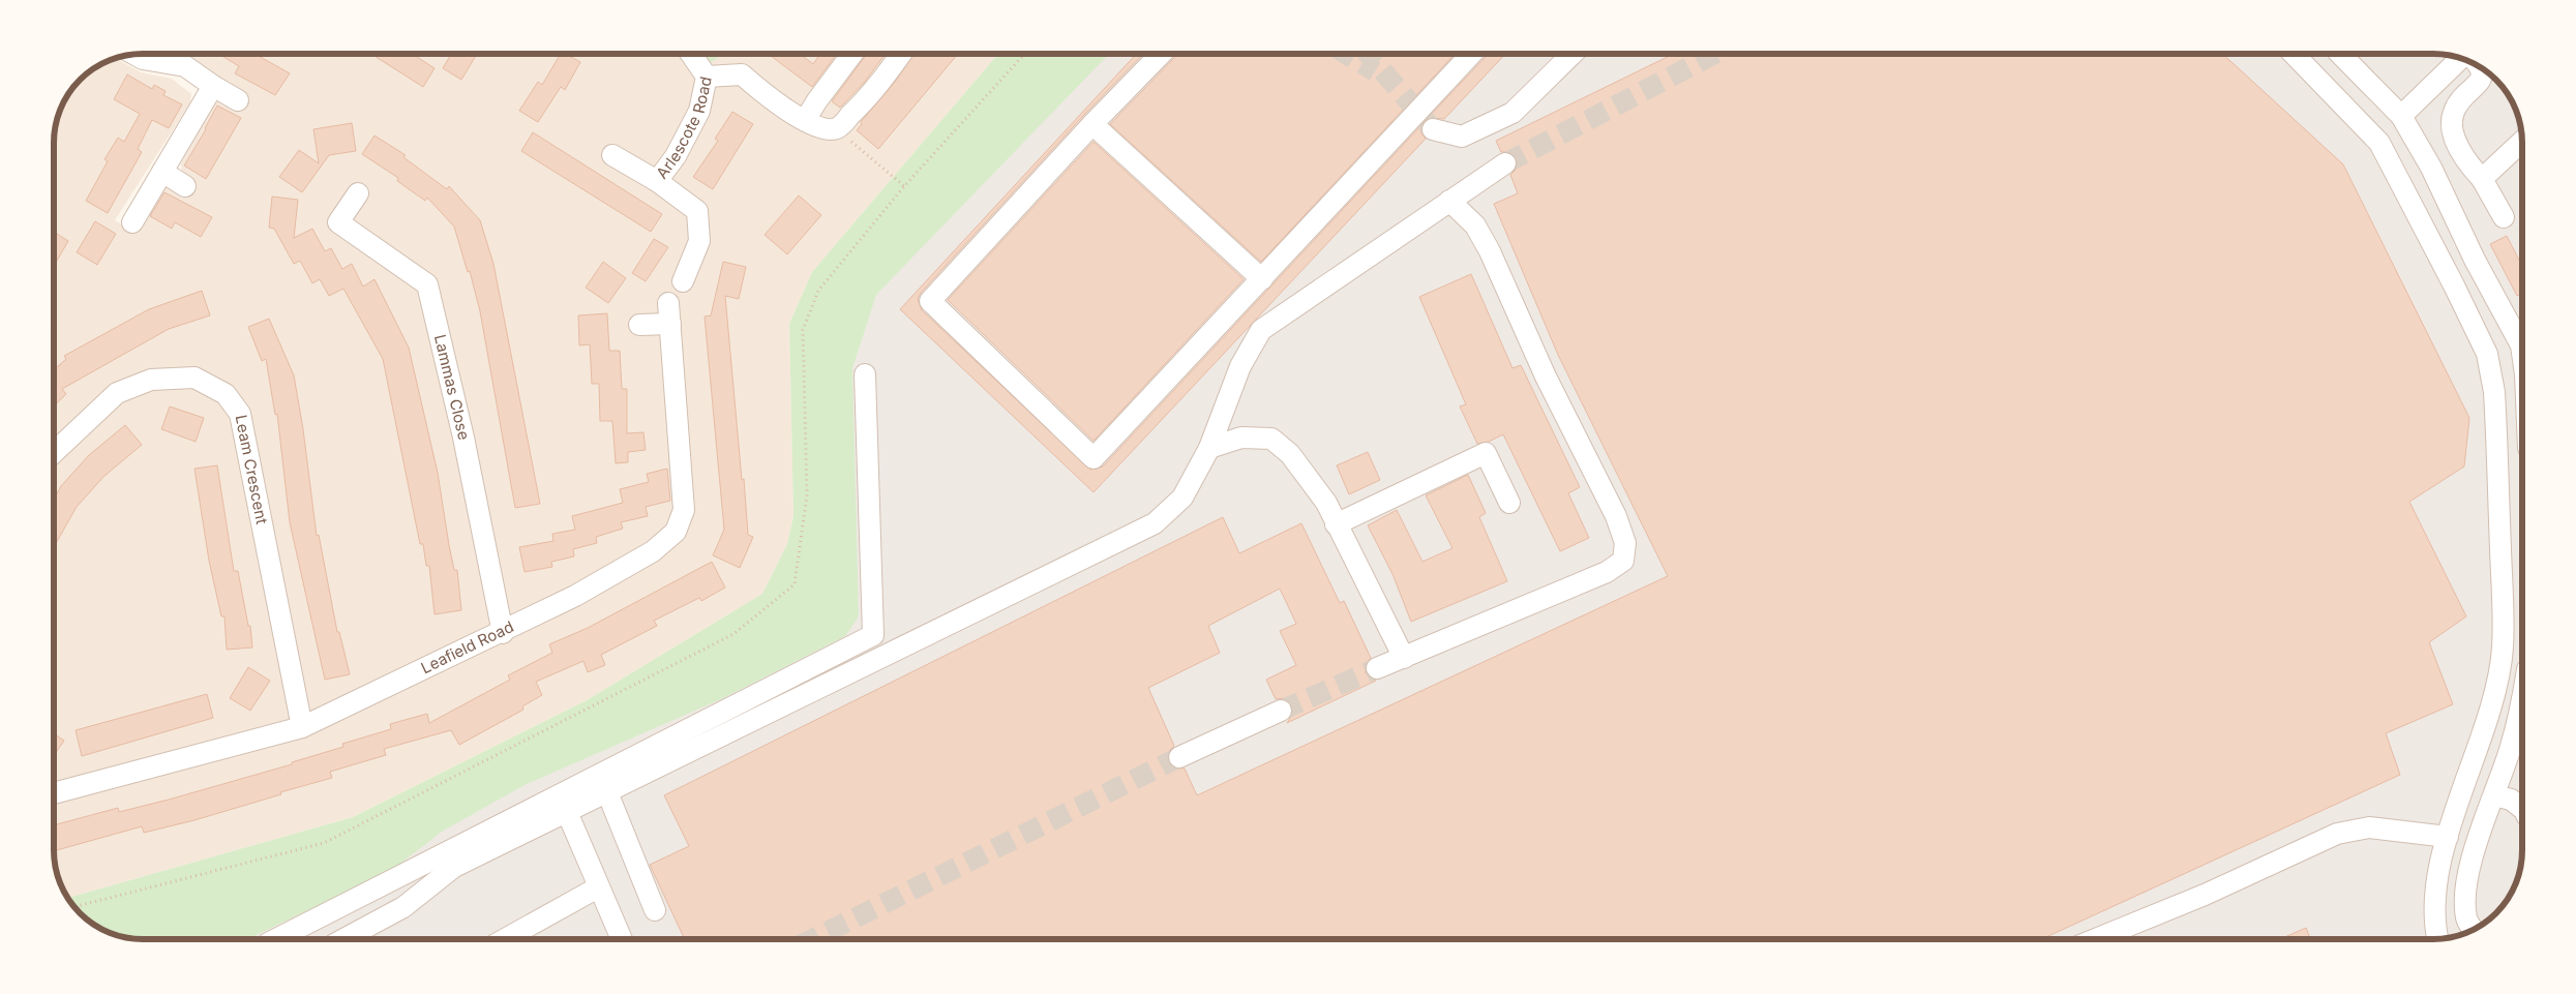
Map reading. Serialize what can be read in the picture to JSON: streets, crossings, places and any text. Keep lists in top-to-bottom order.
{
  "streets": {
    "street": [
      "Arlescote Road",
      "Lammas Close",
      "Leam Crescent",
      "Leafield Road"
    ]
  },
  "crossings": [
    ["Lammas Close", "Leafield Road"],
    ["Leam Crescent", "Leafield Road"]
  ]
}
